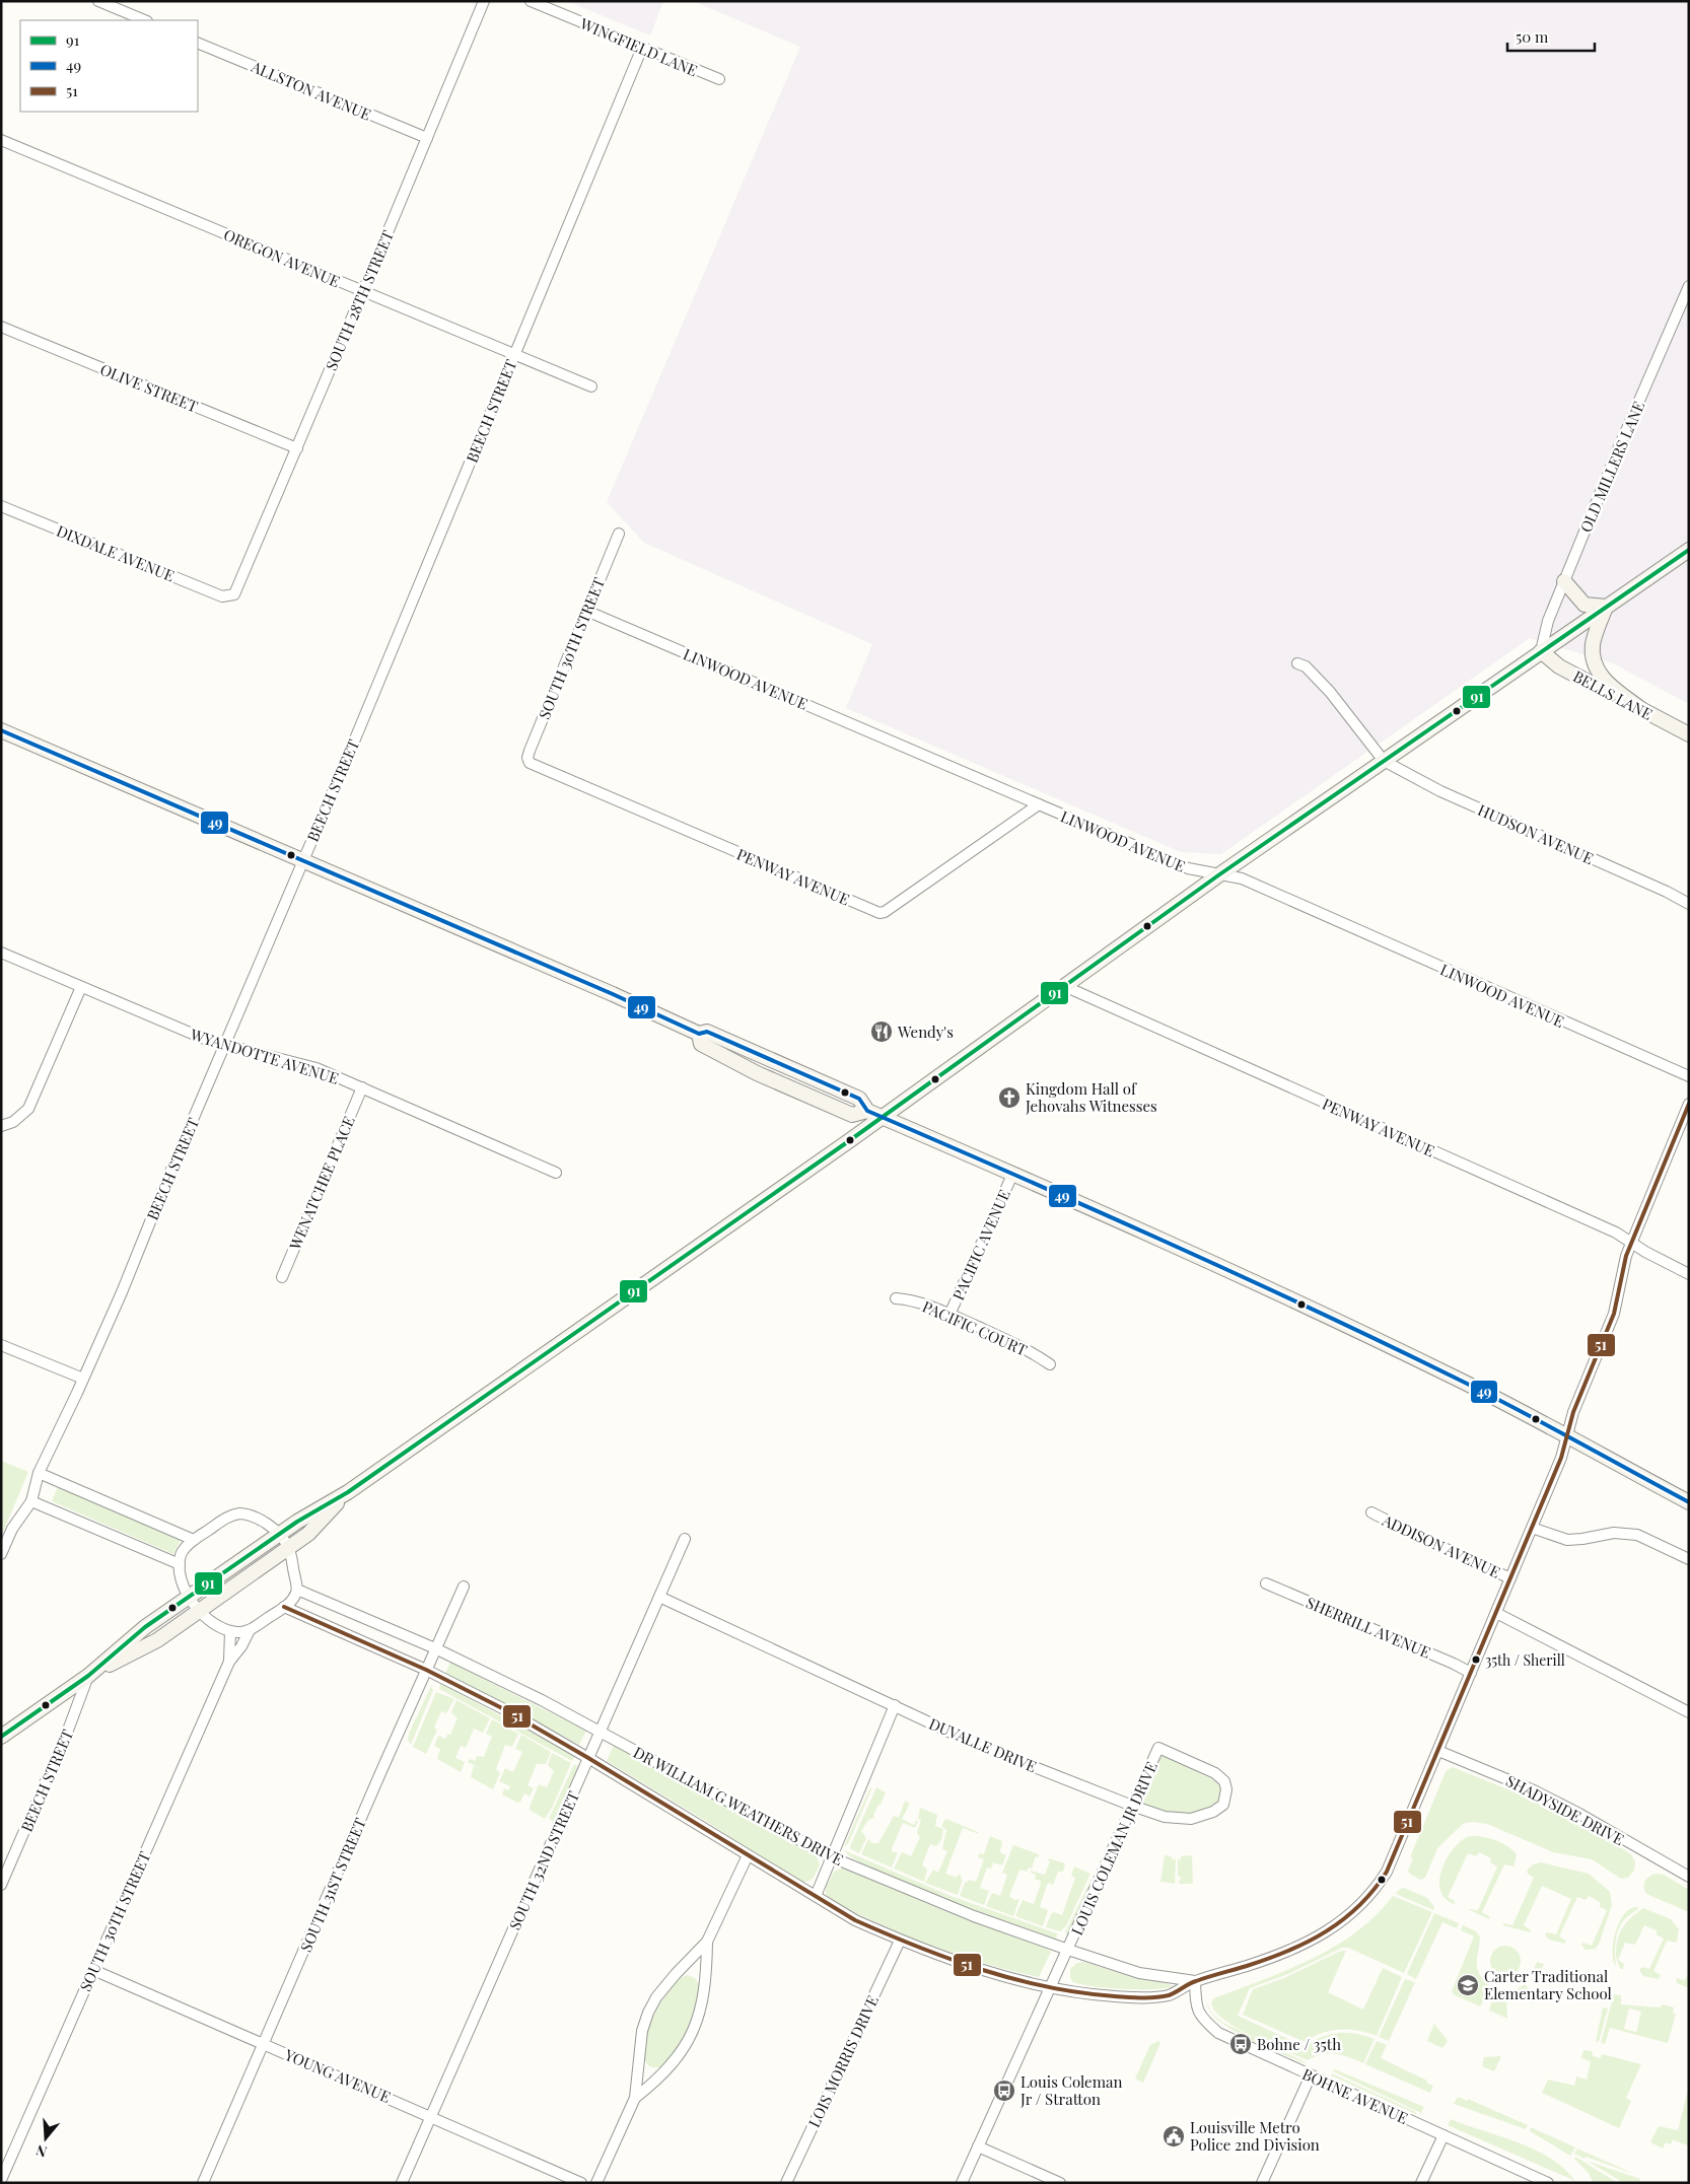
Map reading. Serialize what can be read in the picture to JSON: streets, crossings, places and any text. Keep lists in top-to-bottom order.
{
  "streets": {
    "main road": ["BELLS LANE"],
    "street": [
      "WINGFIELD LANE",
      "ALLSTON AVENUE",
      "OREGON AVENUE",
      "SOUTH 28TH STREET",
      "OLIVE STREET",
      "BEECH STREET",
      "OLD MILLERS LANE",
      "DIXDALE AVENUE",
      "SOUTH 30TH STREET",
      "LINWOOD AVENUE",
      "HUDSON AVENUE",
      "PENWAY AVENUE",
      "WYANDOTTE AVENUE",
      "WENATCHEE PLACE",
      "PACIFIC AVENUE",
      "PACIFIC COURT",
      "ADDISON AVENUE",
      "SHERRILL AVENUE",
      "DUVALLE DRIVE",
      "DR WILLIAM G WEATHERS DRIVE",
      "SHADYSIDE DRIVE",
      "LOUIS COLEMAN JR DRIVE",
      "SOUTH 32ND STREET",
      "SOUTH 31ST STREET",
      "LOIS MORRIS DRIVE",
      "YOUNG AVENUE",
      "BOHNE AVENUE"
    ]
  },
  "crossings": [
    ["WINGFIELD LANE", "BEECH STREET"],
    ["ALLSTON AVENUE", "SOUTH 28TH STREET"],
    ["OREGON AVENUE", "SOUTH 28TH STREET"],
    ["OREGON AVENUE", "BEECH STREET"],
    ["SOUTH 28TH STREET", "OLIVE STREET"],
    ["SOUTH 28TH STREET", "DIXDALE AVENUE"],
    ["BEECH STREET", "WYANDOTTE AVENUE"],
    ["OLD MILLERS LANE", "BELLS LANE"],
    ["SOUTH 30TH STREET", "LINWOOD AVENUE"],
    ["SOUTH 30TH STREET", "PENWAY AVENUE"],
    ["SOUTH 30TH STREET", "YOUNG AVENUE"],
    ["LINWOOD AVENUE", "PENWAY AVENUE"],
    ["PENWAY AVENUE", "DR WILLIAM G WEATHERS DRIVE"],
    ["WYANDOTTE AVENUE", "WENATCHEE PLACE"],
    ["PACIFIC AVENUE", "PACIFIC COURT"],
    ["ADDISON AVENUE", "DR WILLIAM G WEATHERS DRIVE"],
    ["SHERRILL AVENUE", "DR WILLIAM G WEATHERS DRIVE"],
    ["DUVALLE DRIVE", "LOUIS COLEMAN JR DRIVE"],
    ["DUVALLE DRIVE", "SOUTH 32ND STREET"],
    ["DR WILLIAM G WEATHERS DRIVE", "SHADYSIDE DRIVE"],
    ["DR WILLIAM G WEATHERS DRIVE", "LOUIS COLEMAN JR DRIVE"],
    ["DR WILLIAM G WEATHERS DRIVE", "SOUTH 32ND STREET"],
    ["DR WILLIAM G WEATHERS DRIVE", "SOUTH 31ST STREET"],
    ["DR WILLIAM G WEATHERS DRIVE", "LOIS MORRIS DRIVE"],
    ["DR WILLIAM G WEATHERS DRIVE", "BOHNE AVENUE"],
    ["SOUTH 32ND STREET", "YOUNG AVENUE"],
    ["SOUTH 31ST STREET", "YOUNG AVENUE"]
  ],
  "places": {
    "restaurant": ["Wendy's"],
    "church": ["Kingdom Hall of Jehovahs Witnesses"],
    "other": ["35th / Sherill"],
    "school or university": ["Carter Traditional Elementary School"],
    "bus stop": ["Bohne / 35th", "Louis Coleman Jr / Stratton"],
    "public building": ["Louisville Metro Police 2nd Division"]
  },
  "lines": ["transit line 91", "transit line 49", "transit line 51"],
  "legend": ["91", "49", "51"],
  "scale_bar": "50 m",
  "north": "bottom"
}
